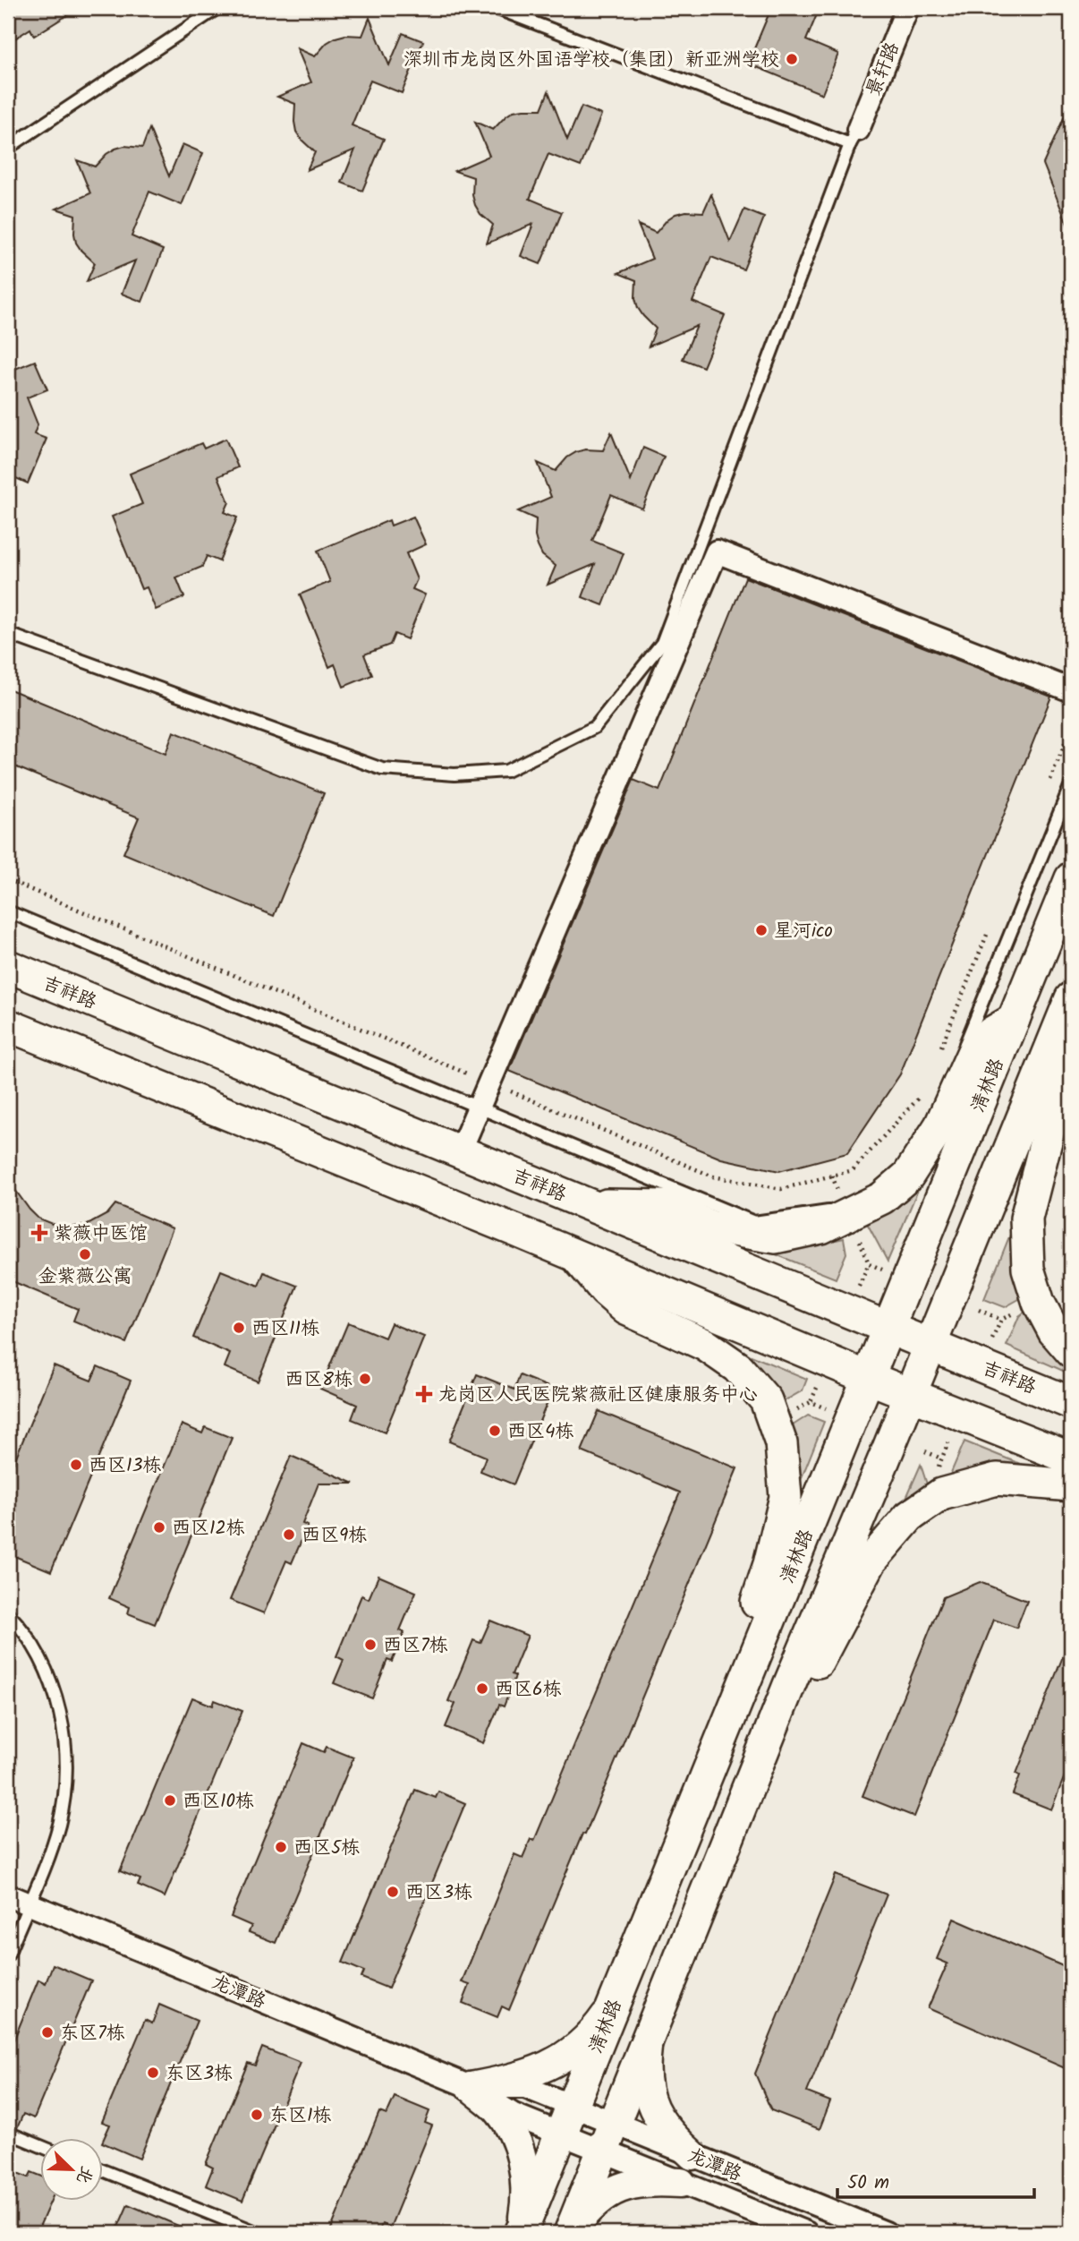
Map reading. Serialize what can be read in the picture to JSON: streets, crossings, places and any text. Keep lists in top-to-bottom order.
{
  "streets": {
    "main road": ["吉祥路", "清林路"],
    "street": ["景轩路", "龙潭路"]
  },
  "crossings": [
    ["吉祥路", "清林路"],
    ["清林路", "龙潭路"]
  ],
  "places": {
    "other": [
      "深圳市龙岗区外国语学校（集团）新亚洲学校",
      "星河ico",
      "金紫薇公寓",
      "西区11栋",
      "西区8栋",
      "西区4栋",
      "西区13栋",
      "西区12栋",
      "西区9栋",
      "西区7栋",
      "西区6栋",
      "西区10栋",
      "西区5栋",
      "西区3栋",
      "东区7栋",
      "东区3栋",
      "东区1栋"
    ],
    "health": ["紫薇中医馆", "龙岗区人民医院紫薇社区健康服务中心"]
  },
  "scale_bar": "50 m",
  "north": "bottom right"
}
